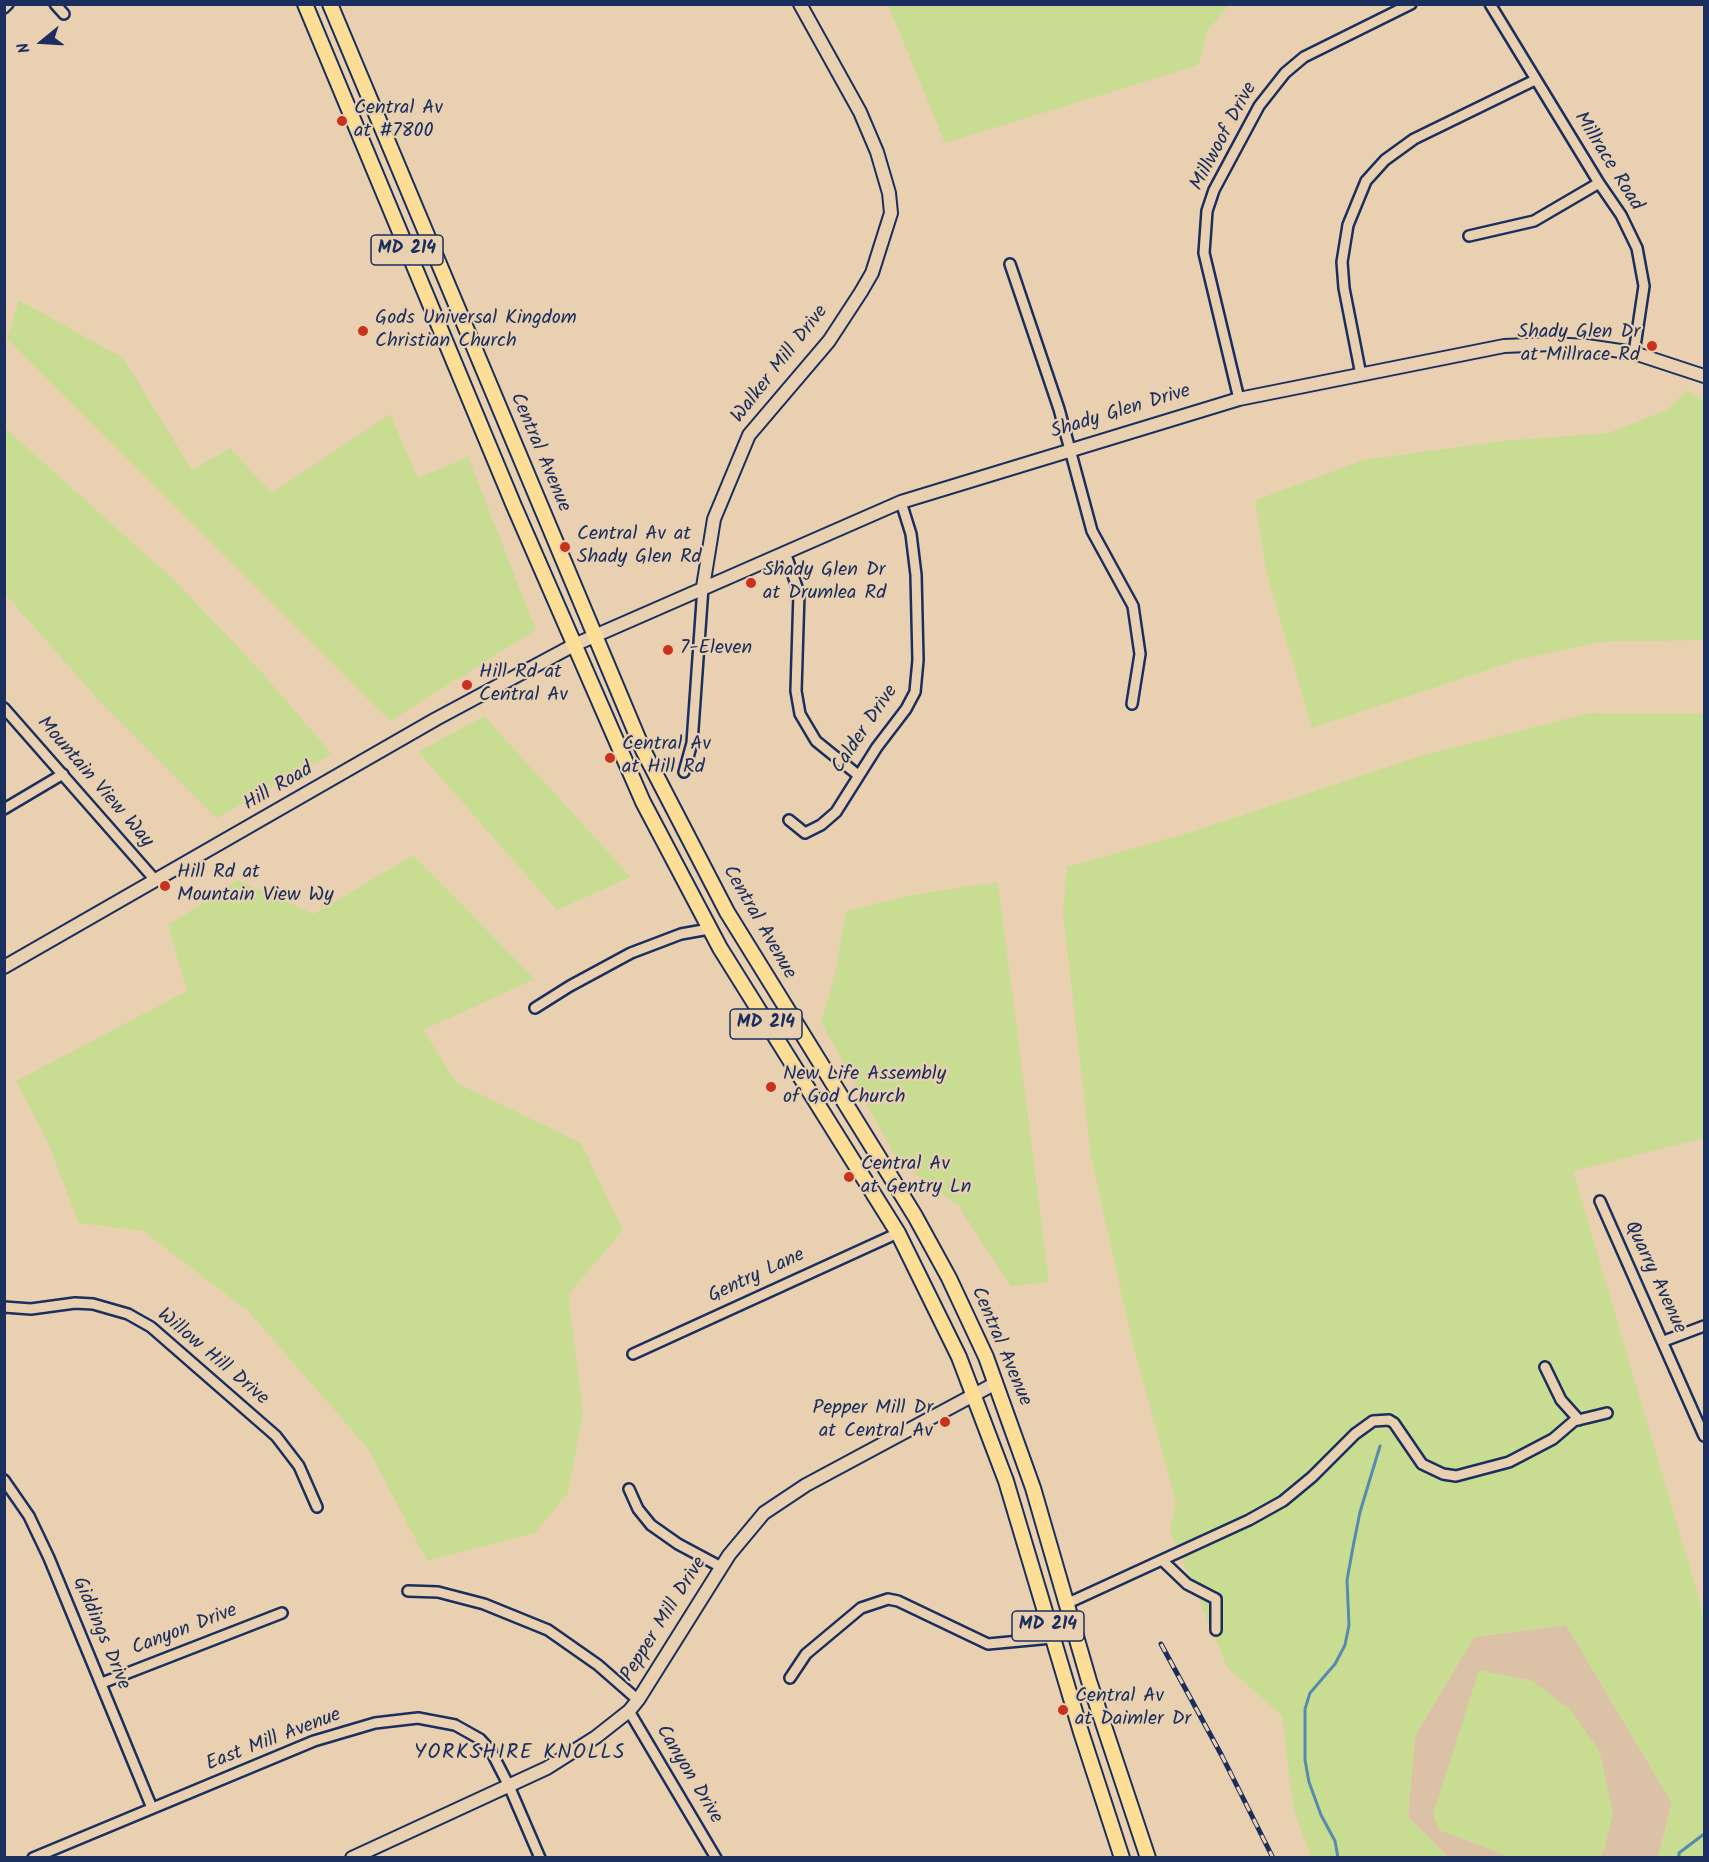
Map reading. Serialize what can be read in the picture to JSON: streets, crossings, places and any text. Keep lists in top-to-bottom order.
{
  "streets": {
    "main road": ["MD 214", "Central Avenue"],
    "street": [
      "Millwoof Drive",
      "Millrace Road",
      "Walker Mill Drive",
      "Shady Glen Drive",
      "Calder Drive",
      "Mountain View Way",
      "Hill Road",
      "Gentry Lane",
      "Quarry Avenue",
      "Willow Hill Drive",
      "Pepper Mill Drive",
      "Canyon Drive",
      "Giddings Drive",
      "East Mill Avenue"
    ]
  },
  "crossings": [
    ["Millwoof Drive", "Shady Glen Drive"],
    ["Millrace Road", "Shady Glen Drive"],
    ["MD 214", "Shady Glen Drive"],
    ["MD 214", "Hill Road"],
    ["MD 214", "Gentry Lane"],
    ["MD 214", "Pepper Mill Drive"],
    ["Walker Mill Drive", "Shady Glen Drive"],
    ["Shady Glen Drive", "Central Avenue"],
    ["Shady Glen Drive", "Calder Drive"],
    ["Shady Glen Drive", "Hill Road"],
    ["Central Avenue", "Pepper Mill Drive"],
    ["Mountain View Way", "Hill Road"],
    ["Pepper Mill Drive", "Canyon Drive"],
    ["Pepper Mill Drive", "East Mill Avenue"],
    ["Canyon Drive", "Giddings Drive"],
    ["Giddings Drive", "East Mill Avenue"]
  ],
  "districts": ["YORKSHIRE KNOLLS"],
  "places": [
    "Central Av at #7800",
    "Gods Universal Kingdom Christian Church",
    "Shady Glen Dr at Millrace Rd",
    "Central Av at Shady Glen Rd",
    "Shady Glen Dr at Drumlea Rd",
    "7-Eleven",
    "Hill Rd at Central Av",
    "Central Av at Hill Rd",
    "Hill Rd at Mountain View Wy",
    "New Life Assembly of God Church",
    "Central Av at Gentry Ln",
    "Pepper Mill Dr at Central Av",
    "Central Av at Daimler Dr"
  ],
  "north": "left"
}
